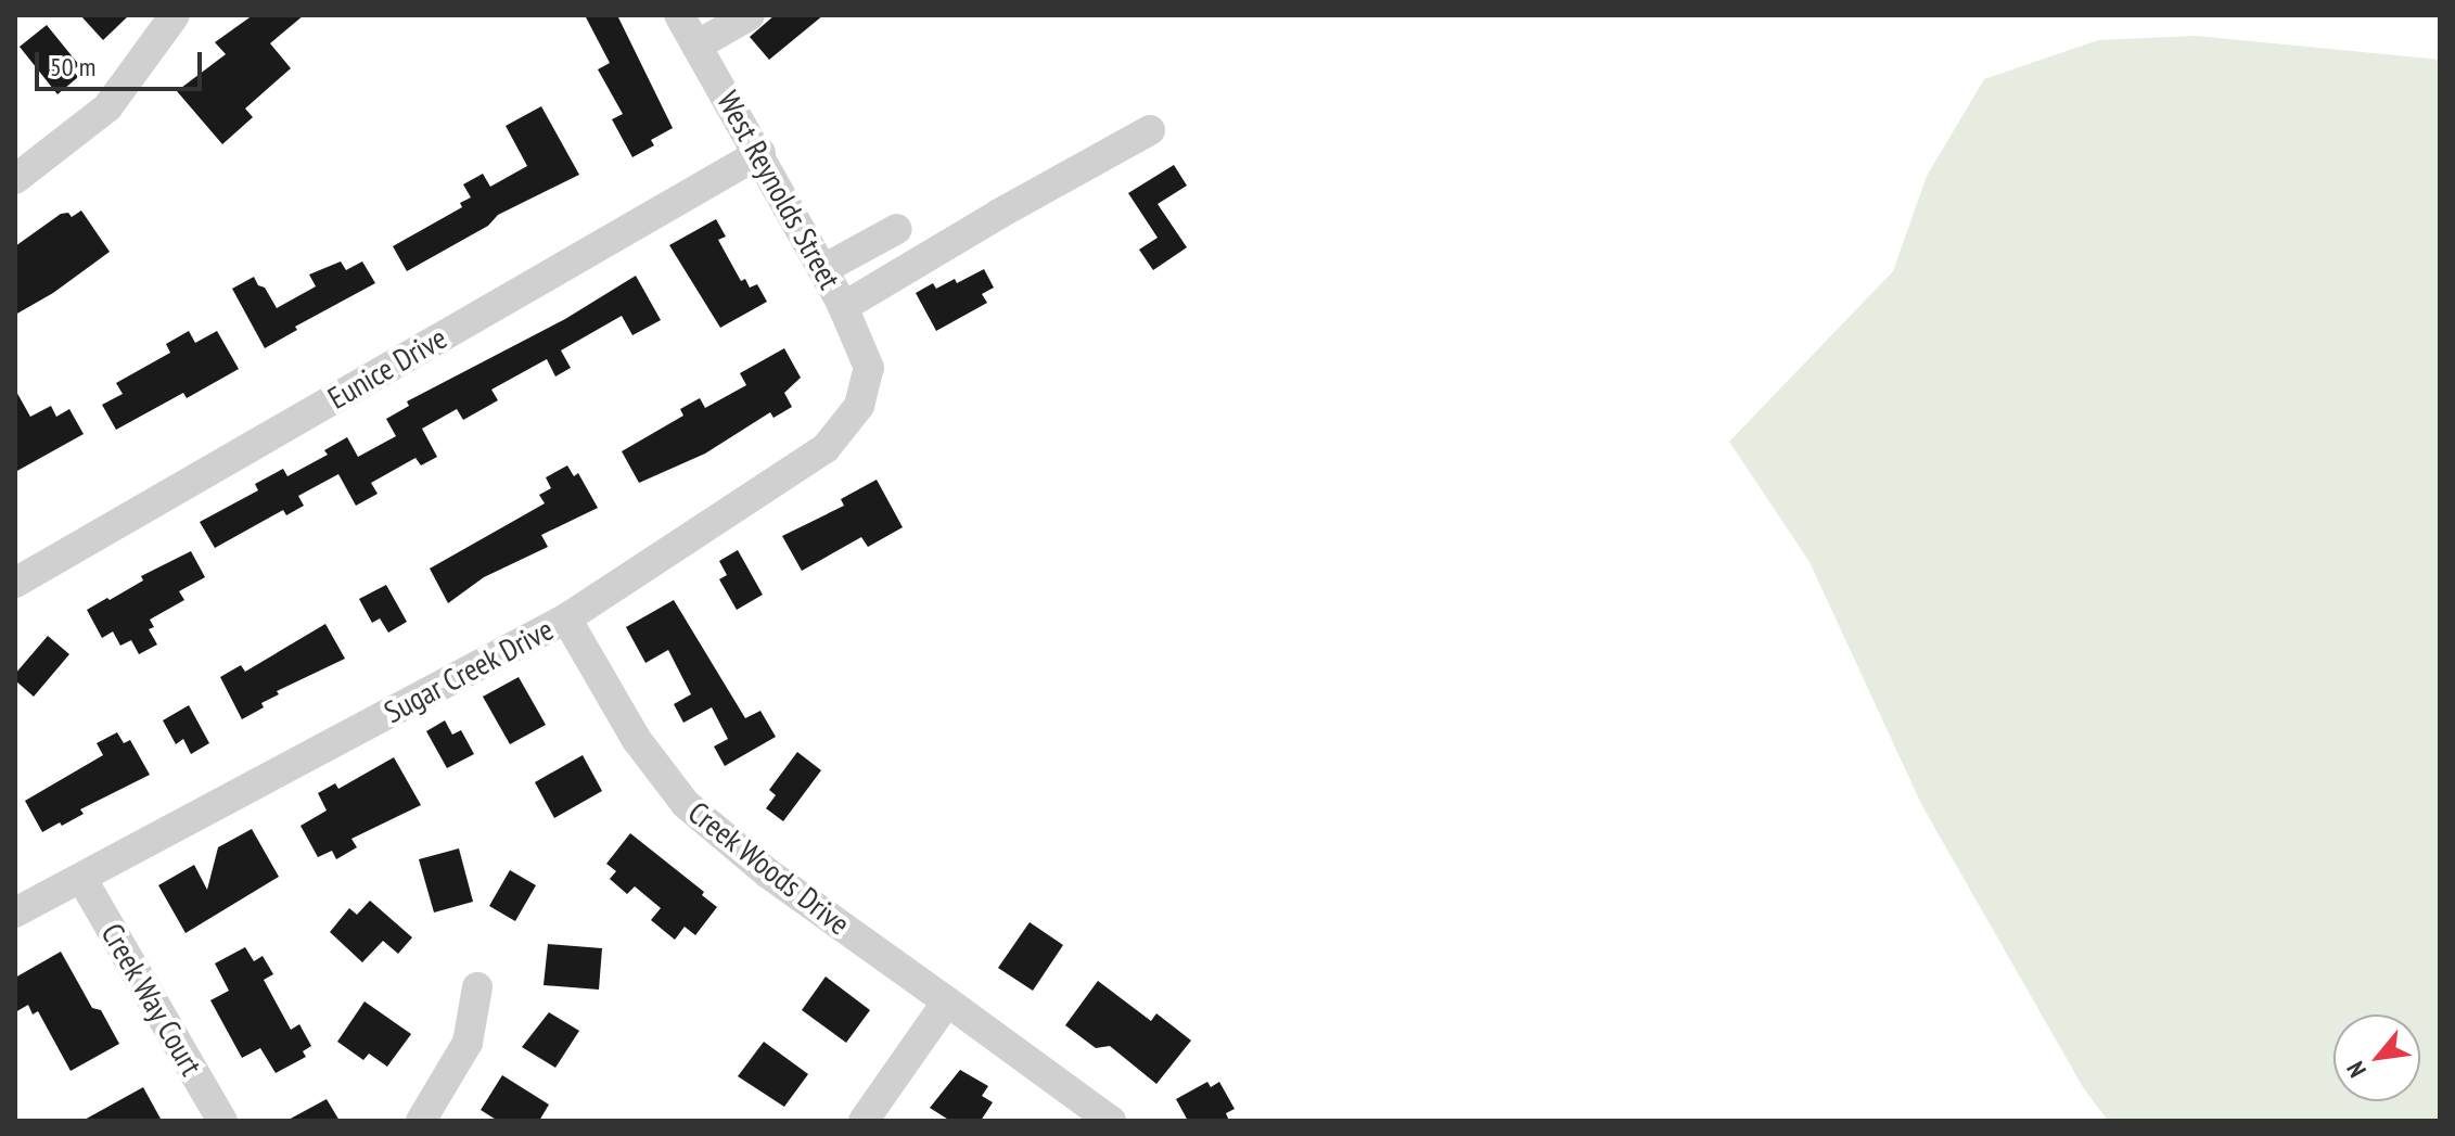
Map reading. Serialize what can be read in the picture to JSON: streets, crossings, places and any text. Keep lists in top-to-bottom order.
{
  "streets": {
    "street": [
      "West Reynolds Street",
      "Eunice Drive",
      "Sugar Creek Drive",
      "Creek Woods Drive",
      "Creek Way Court"
    ]
  },
  "crossings": [
    ["West Reynolds Street", "Eunice Drive"],
    ["West Reynolds Street", "Sugar Creek Drive"],
    ["Sugar Creek Drive", "Creek Woods Drive"],
    ["Sugar Creek Drive", "Creek Way Court"]
  ],
  "scale_bar": "50 m",
  "north": "bottom left"
}
